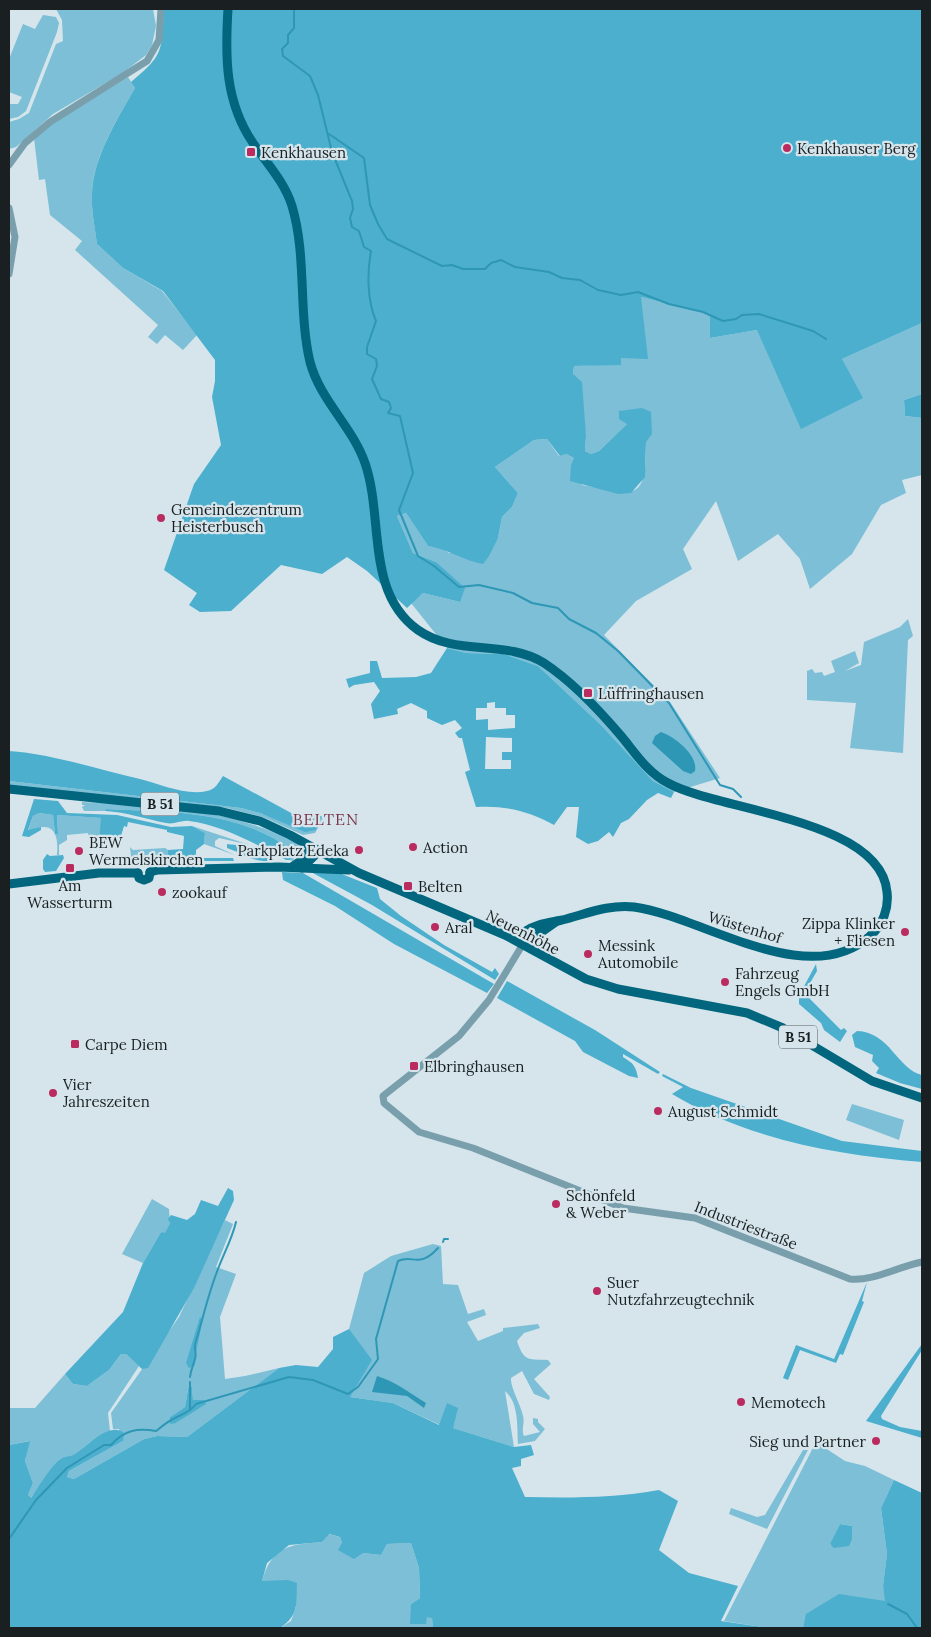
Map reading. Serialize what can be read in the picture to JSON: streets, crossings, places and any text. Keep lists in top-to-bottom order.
{
  "streets": {
    "main road": ["B 51", "Wüstenhof", "Neuenhöhe"],
    "street": ["Industriestraße"]
  },
  "crossings": [
    ["B 51", "Neuenhöhe"],
    ["Wüstenhof", "Neuenhöhe"],
    ["Wüstenhof", "Industriestraße"],
    ["Neuenhöhe", "Industriestraße"]
  ],
  "districts": ["BELTEN"],
  "places": {
    "other": [
      "Kenkhauser Berg",
      "Gemeindezentrum Heisterbusch",
      "Action",
      "Parkplatz Edeka",
      "BEW Wermelskirchen",
      "zookauf",
      "Aral",
      "Zippa Klinker + Fliesen",
      "Messink Automobile",
      "Fahrzeug Engels GmbH",
      "Vier Jahreszeiten",
      "August Schmidt",
      "Schönfeld & Weber",
      "Suer Nutzfahrzeugtechnik",
      "Memotech",
      "Sieg und Partner"
    ],
    "transit": [
      "Kenkhausen",
      "Lüffringhausen",
      "Am Wasserturm",
      "Belten",
      "Carpe Diem",
      "Elbringhausen"
    ]
  }
}
